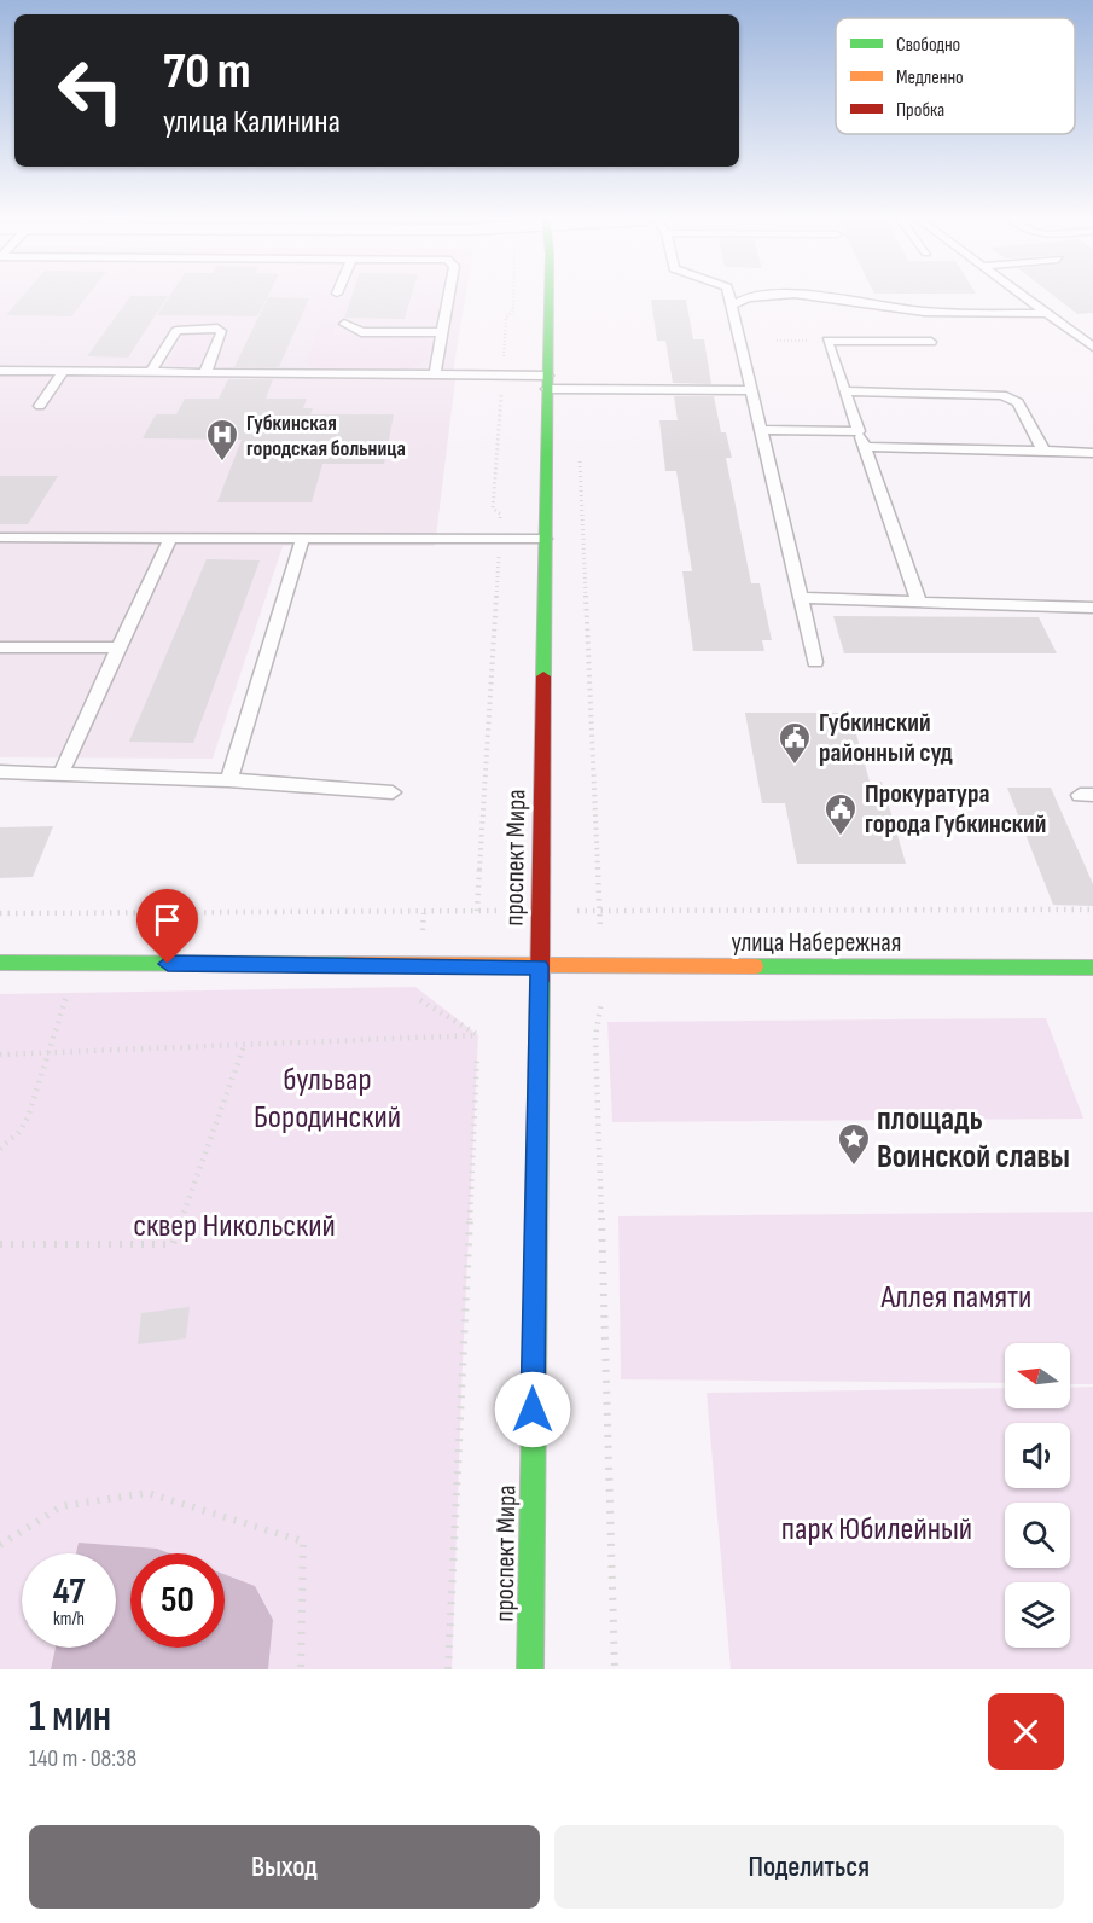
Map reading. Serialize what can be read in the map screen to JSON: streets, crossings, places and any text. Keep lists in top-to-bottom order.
{
  "streets": {
    "main road": ["проспект Мира", "улица Набережная"]
  },
  "crossings": [
    ["проспект Мира", "улица Набережная"]
  ],
  "parks": [
    "бульвар Бородинский",
    "сквер Никольский",
    "Аллея памяти",
    "парк Юбилейный"
  ],
  "places": {
    "hospital": ["Губкинская городская больница"],
    "public building": ["Губкинский районный суд", "Прокуратура города Губкинский"],
    "place": ["площадь Воинской славы"]
  },
  "legend": ["Свободно", "Медленно", "Пробка"],
  "north": "left",
  "page": {
    "turn": ["70 m", "улица Калинина"],
    "speed": "47 km/h",
    "limit": "50",
    "heading": ["1 мин", "140 m · 08:38"],
    "buttons": ["Выход", "Поделиться"]
  }
}
